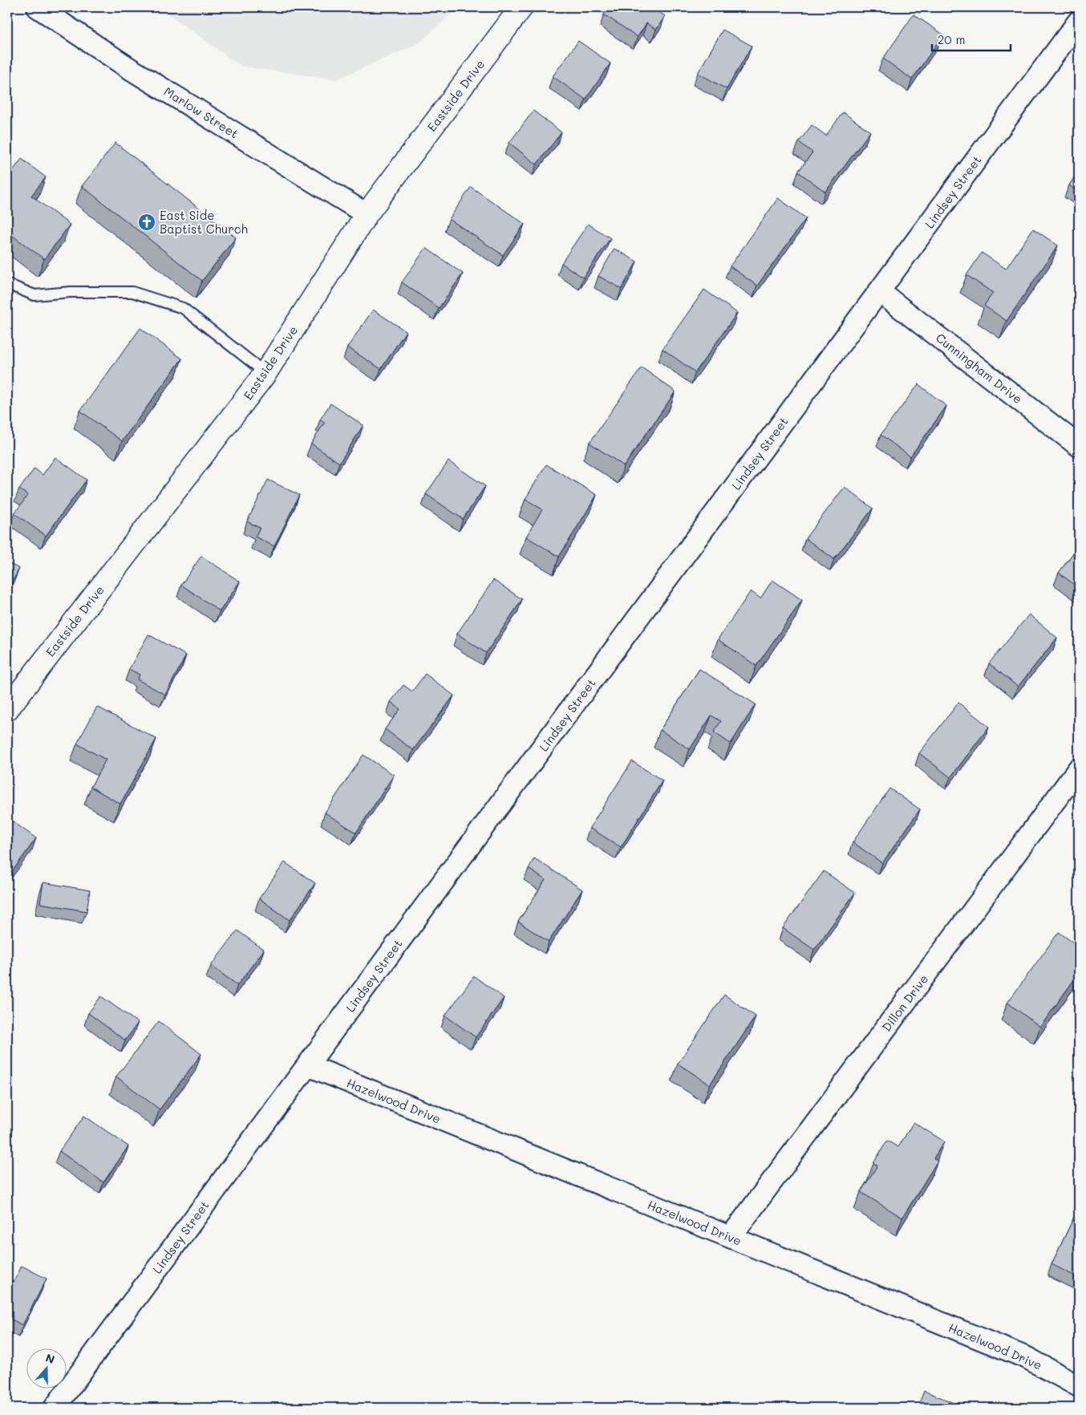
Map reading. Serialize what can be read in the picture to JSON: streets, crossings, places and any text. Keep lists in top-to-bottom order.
{
  "streets": {
    "street": [
      "Eastside Drive",
      "Marlow Street",
      "Lindsey Street",
      "Cunningham Drive",
      "Dillon Drive",
      "Hazelwood Drive"
    ]
  },
  "crossings": [
    ["Eastside Drive", "Marlow Street"],
    ["Lindsey Street", "Cunningham Drive"],
    ["Lindsey Street", "Hazelwood Drive"],
    ["Dillon Drive", "Hazelwood Drive"]
  ],
  "places": {
    "church": ["East Side Baptist Church"]
  },
  "scale_bar": "20 m",
  "north": "top"
}
